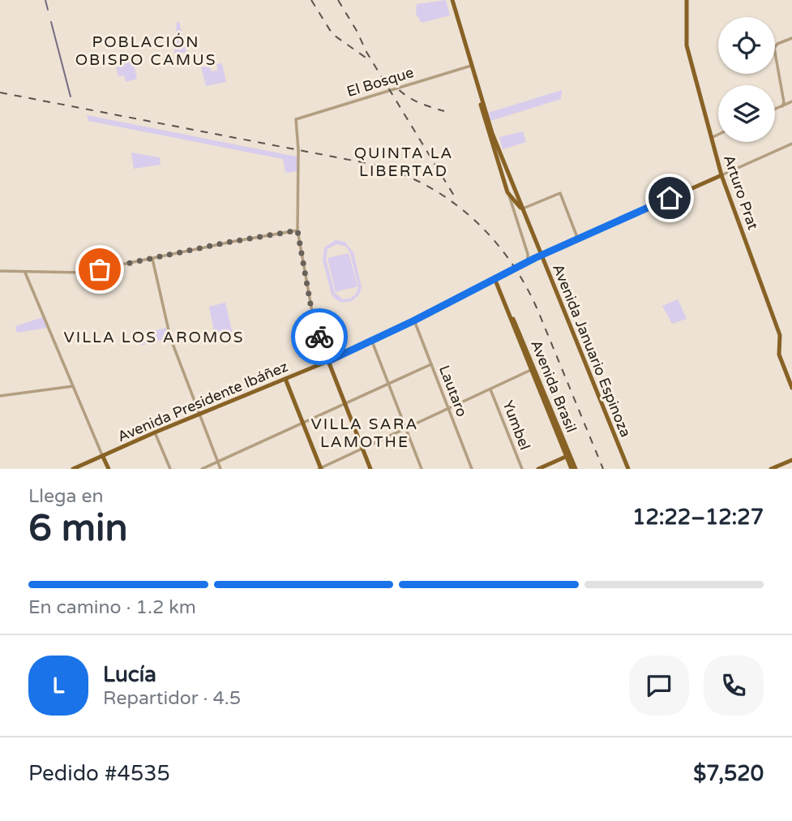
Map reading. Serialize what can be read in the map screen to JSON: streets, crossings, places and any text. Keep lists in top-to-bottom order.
{
  "streets": {
    "main road": [
      "Arturo Prat",
      "Avenida Januario Espinoza",
      "Avenida Brasil",
      "Avenida Presidente Ibáñez"
    ],
    "street": ["El Bosque", "Lautaro", "Yumbel"]
  },
  "crossings": [
    ["El Bosque", "Avenida Januario Espinoza"],
    ["Arturo Prat", "Avenida Presidente Ibáñez"],
    ["Avenida Januario Espinoza", "Avenida Presidente Ibáñez"],
    ["Avenida Brasil", "Avenida Presidente Ibáñez"],
    ["Lautaro", "Avenida Presidente Ibáñez"]
  ],
  "districts": [
    "POBLACIÓN OBISPO CAMUS",
    "QUINTA LA LIBERTAD",
    "VILLA LOS AROMOS",
    "VILLA SARA LAMOTHE"
  ],
  "page": {
    "heading": ["6 min", "Llega en", "12:22–12:27"],
    "panel": [
      "Lucía",
      "Repartidor · 4.5",
      "Pedido #4535",
      "$7,520"
    ],
    "bar": "En camino · 1.2 km",
    "round": "L"
  }
}
